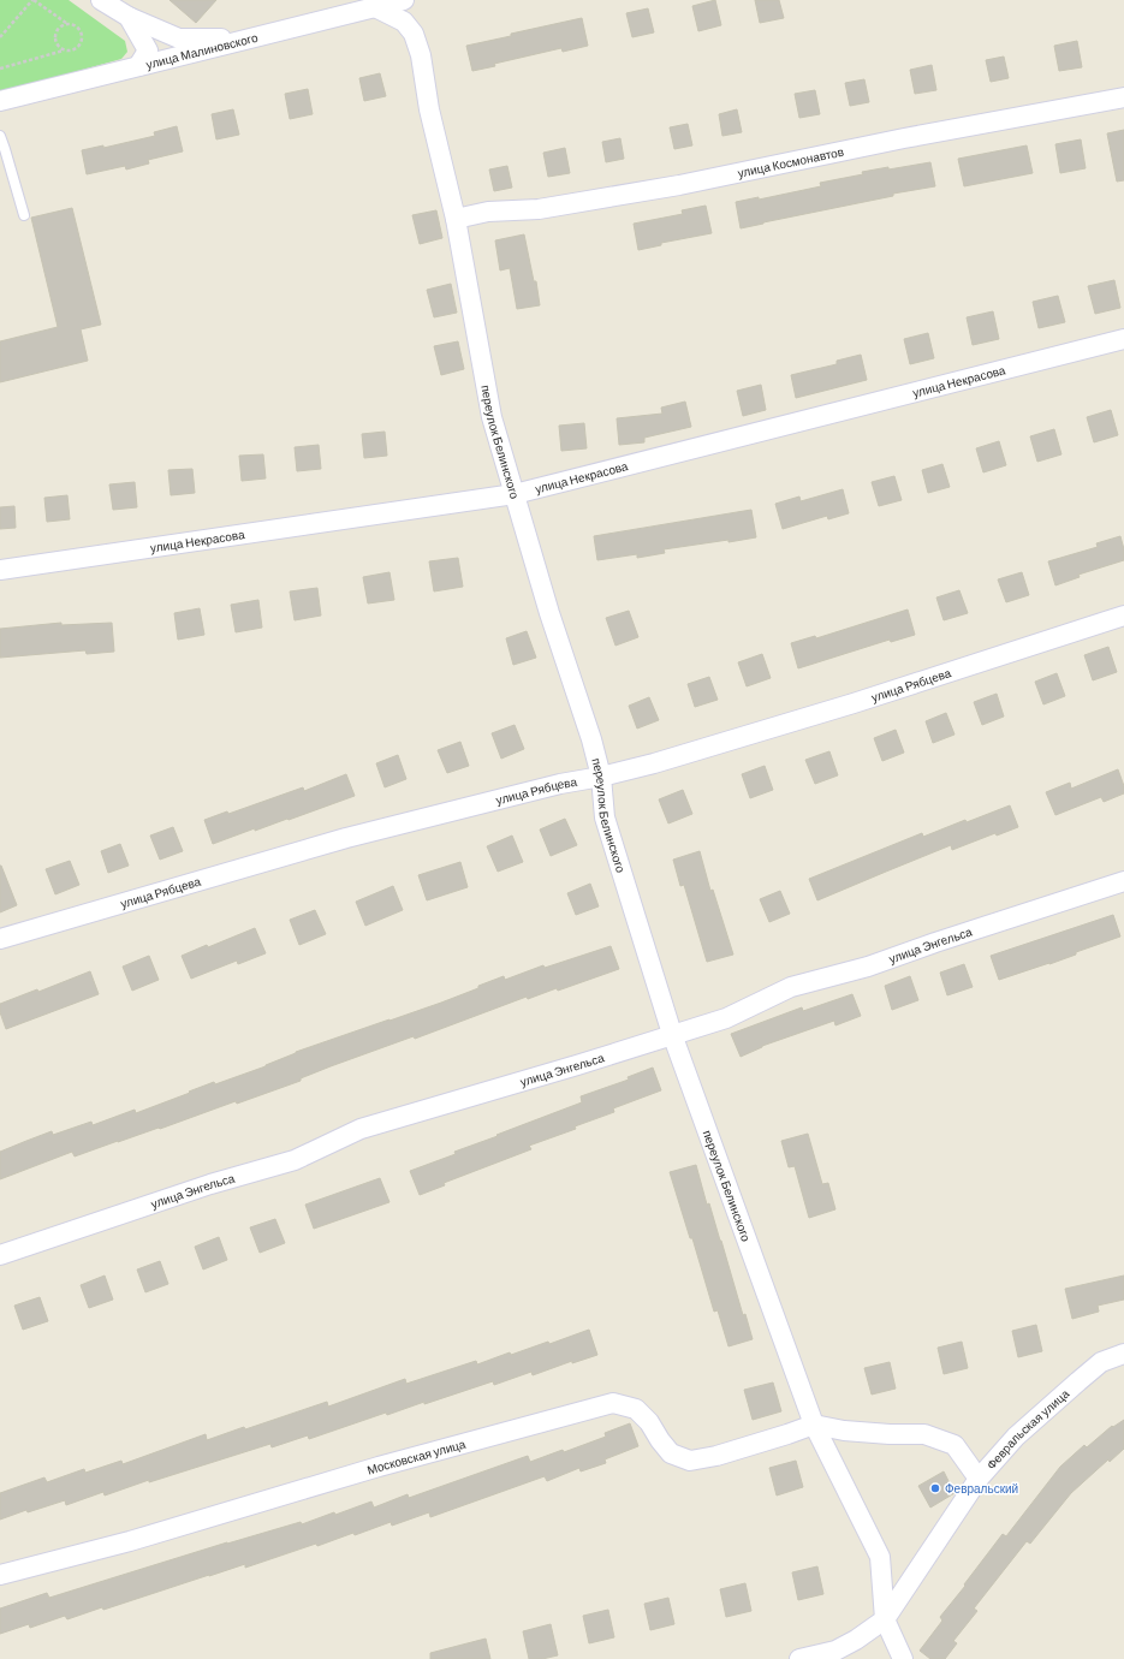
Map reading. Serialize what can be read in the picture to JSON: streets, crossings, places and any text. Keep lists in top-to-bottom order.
{
  "streets": {
    "street": [
      "улица Малиновского",
      "улица Космонавтов",
      "улица Некрасова",
      "переулок Белинского",
      "улица Рябцева",
      "улица Энгельса",
      "Февральская улица",
      "Московская улица"
    ]
  },
  "crossings": [
    ["улица Малиновского", "переулок Белинского"],
    ["улица Космонавтов", "переулок Белинского"],
    ["улица Некрасова", "переулок Белинского"],
    ["переулок Белинского", "улица Рябцева"],
    ["переулок Белинского", "улица Энгельса"],
    ["переулок Белинского", "Февральская улица"],
    ["переулок Белинского", "Московская улица"]
  ],
  "places": ["Февральский"]
}
